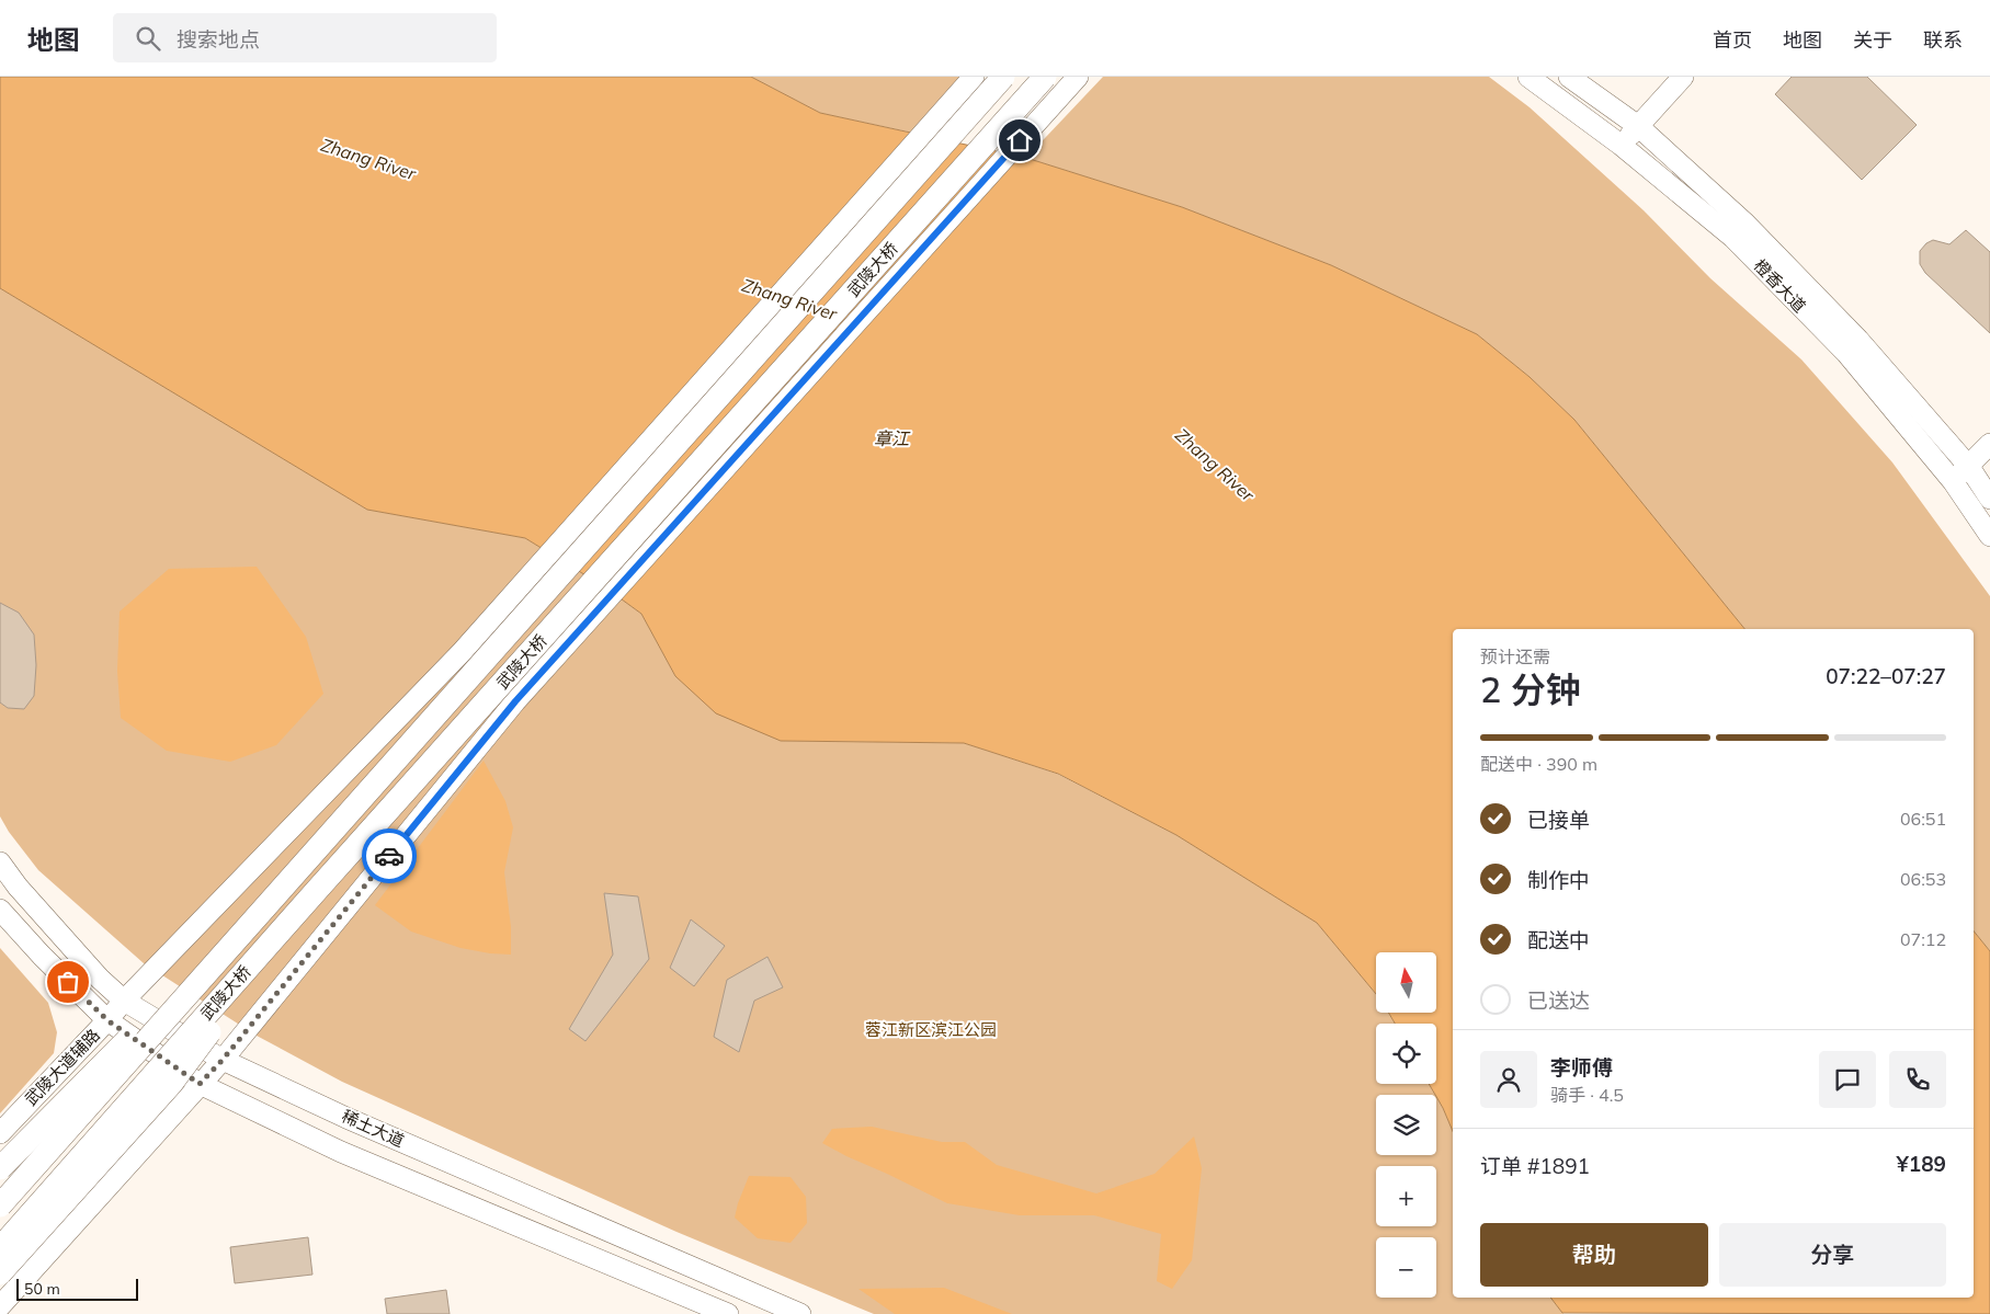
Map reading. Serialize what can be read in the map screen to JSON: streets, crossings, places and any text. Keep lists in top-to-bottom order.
{
  "streets": {
    "main road": ["武陵大桥"],
    "street": ["橙香大道", "武陵大道辅路", "稀土大道"]
  },
  "crossings": [
    ["武陵大道辅路", "稀土大道"]
  ],
  "water": ["Zhang River", "章江"],
  "parks": ["蓉江新区滨江公园"],
  "scale_bar": "50 m",
  "north": "top",
  "page": {
    "header": "地图",
    "search": "搜索地点",
    "nav": [
      "首页",
      "地图",
      "关于",
      "联系"
    ],
    "heading": ["2 分钟", "预计还需", "07:22–07:27"],
    "panel": [
      "李师傅",
      "骑手 · 4.5",
      "订单 #1891",
      "¥189"
    ],
    "bar": "配送中 · 390 m",
    "list": [
      ["已接单", "06:51"],
      ["制作中", "06:53"],
      ["配送中", "07:12"],
      "已送达"
    ],
    "map_buttons": ["+", "−"],
    "buttons": ["帮助", "分享"],
    "scale": "50 m"
  }
}
